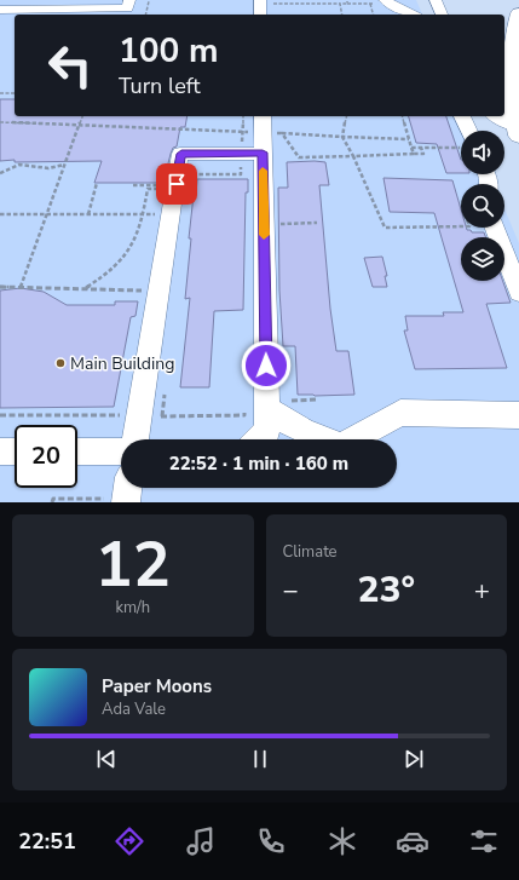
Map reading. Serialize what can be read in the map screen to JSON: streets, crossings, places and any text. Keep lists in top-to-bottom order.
{
  "places": ["Main Building"],
  "page": {
    "turn": ["100 m", "Turn left"],
    "limit": "20",
    "trip": "22:52 · 1 min · 160 m",
    "tile": [
      ["12", "km/h"],
      "Climate"
    ],
    "heat": ["−", "23°", "+"],
    "song": ["Paper Moons", "Ada Vale"],
    "tabs": "22:51"
  }
}
